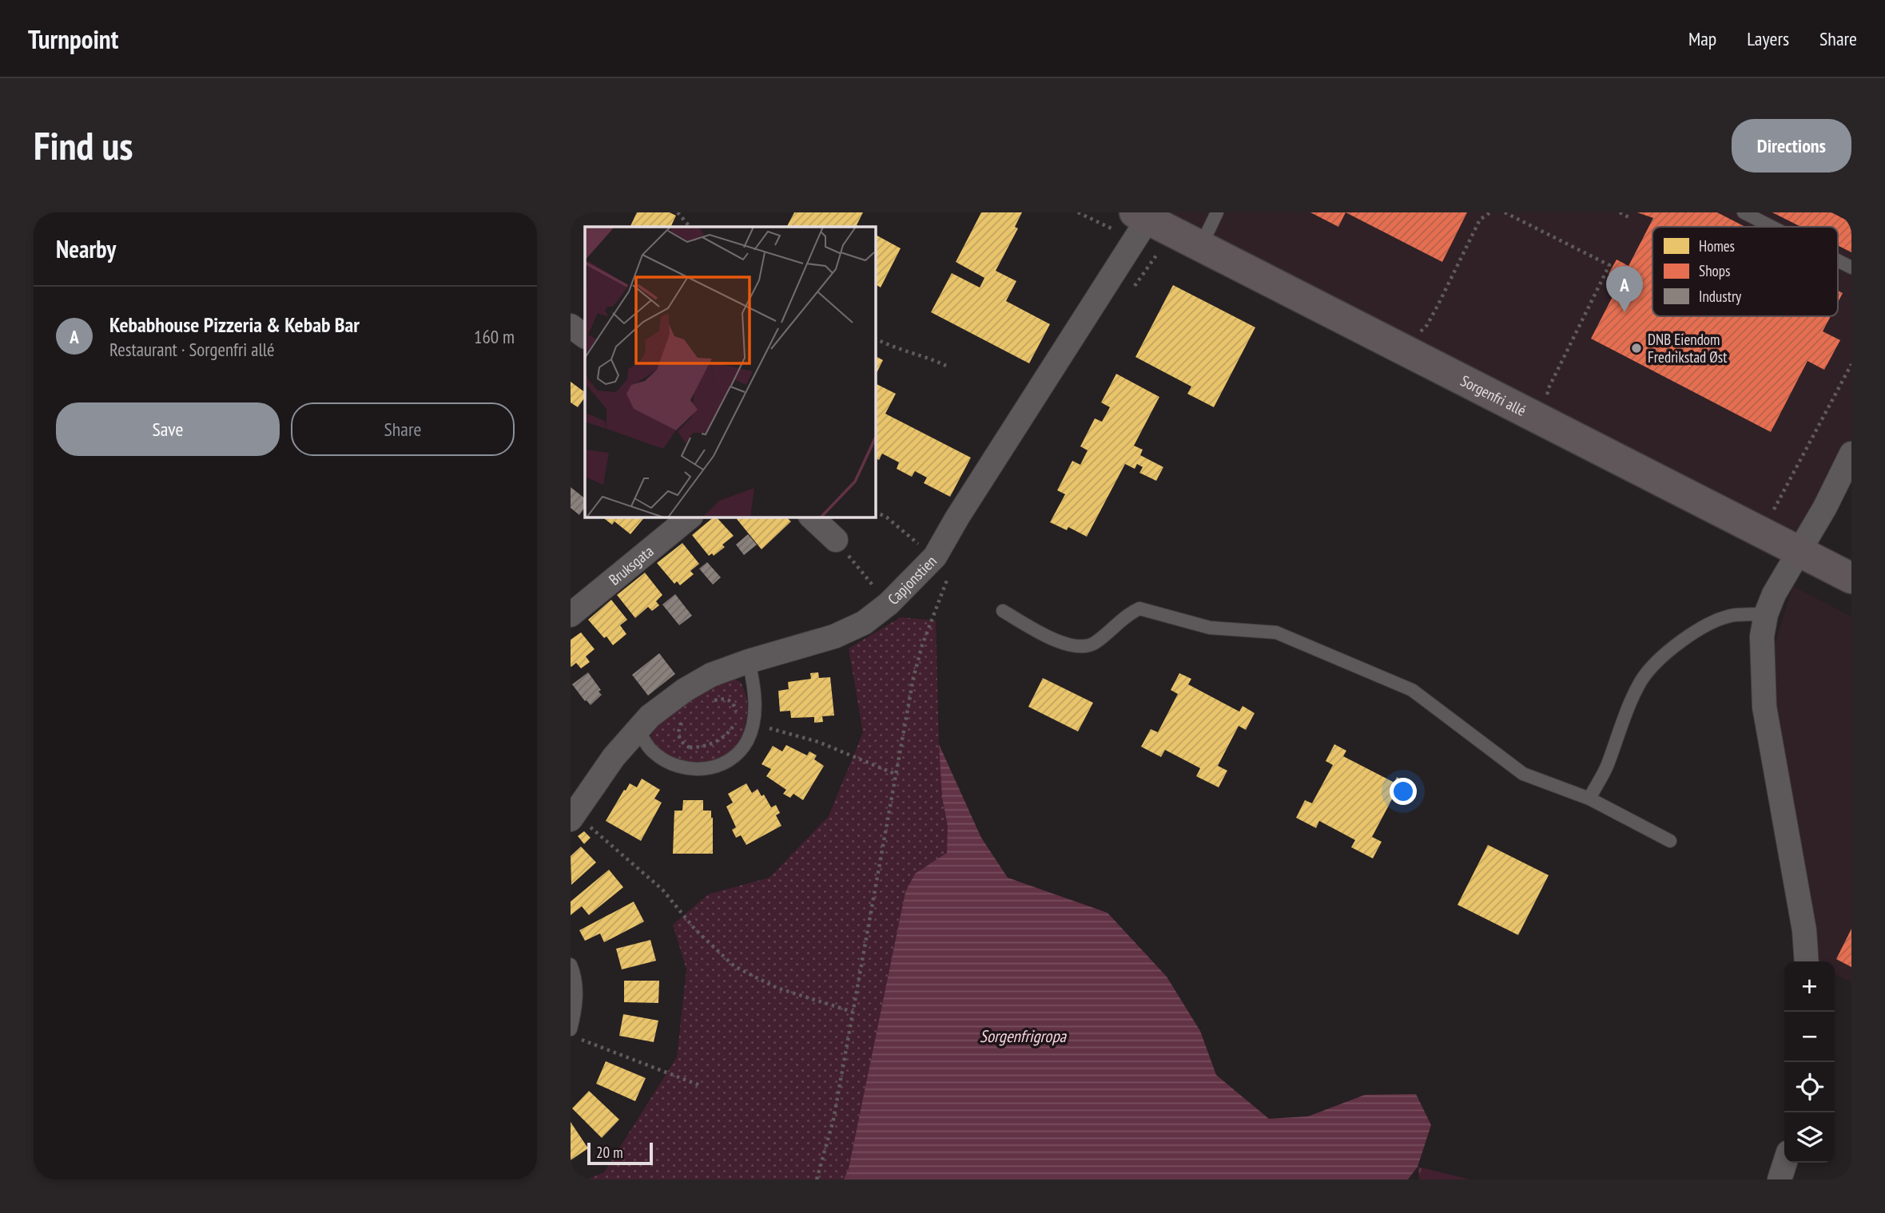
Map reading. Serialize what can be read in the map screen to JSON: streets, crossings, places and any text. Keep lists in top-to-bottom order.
{
  "streets": {
    "street": ["Sorgenfri allé", "Bruksgata", "Capjonstien"]
  },
  "crossings": [
    ["Sorgenfri allé", "Capjonstien"]
  ],
  "water": ["Sorgenfrigropa"],
  "places": ["DNB Eiendom Fredrikstad Øst"],
  "legend": ["Homes", "Shops", "Industry"],
  "scale_bar": "20 m",
  "page": {
    "header": "Turnpoint",
    "nav": ["Map", "Layers", "Share"],
    "buttons": [
      "Directions",
      ["Save", "Share"]
    ],
    "title": "Find us",
    "heading": "Nearby",
    "pins": "A",
    "list": [
      {
        "mark": "A",
        "name": "Kebabhouse Pizzeria & Kebab Bar",
        "note": "Restaurant · Sorgenfri allé",
        "value": "160 m"
      }
    ],
    "map_buttons": ["+", "−"],
    "scale": "20 m"
  }
}
